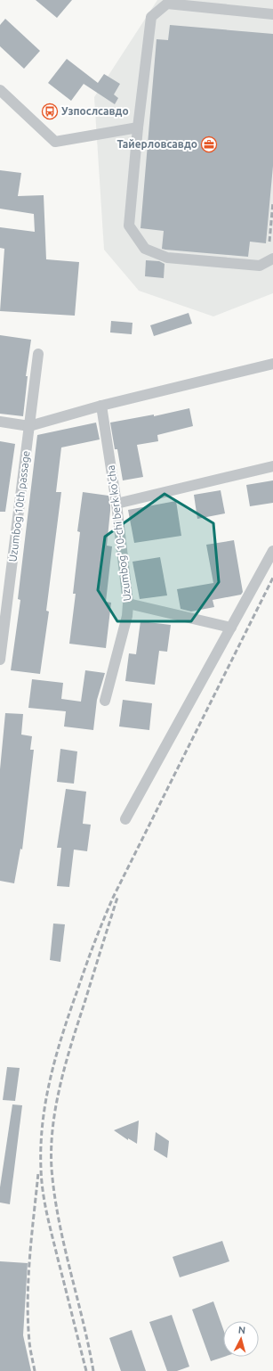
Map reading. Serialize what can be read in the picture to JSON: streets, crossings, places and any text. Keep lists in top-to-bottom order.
{
  "streets": {
    "street": ["Uzumbog 10th passage", "Uzumbog' 10-chi berk ko'cha"]
  },
  "places": {
    "bus stop": ["Узпослсавдо"],
    "office": ["Тайерловсавдо"]
  },
  "north": "top"
}
